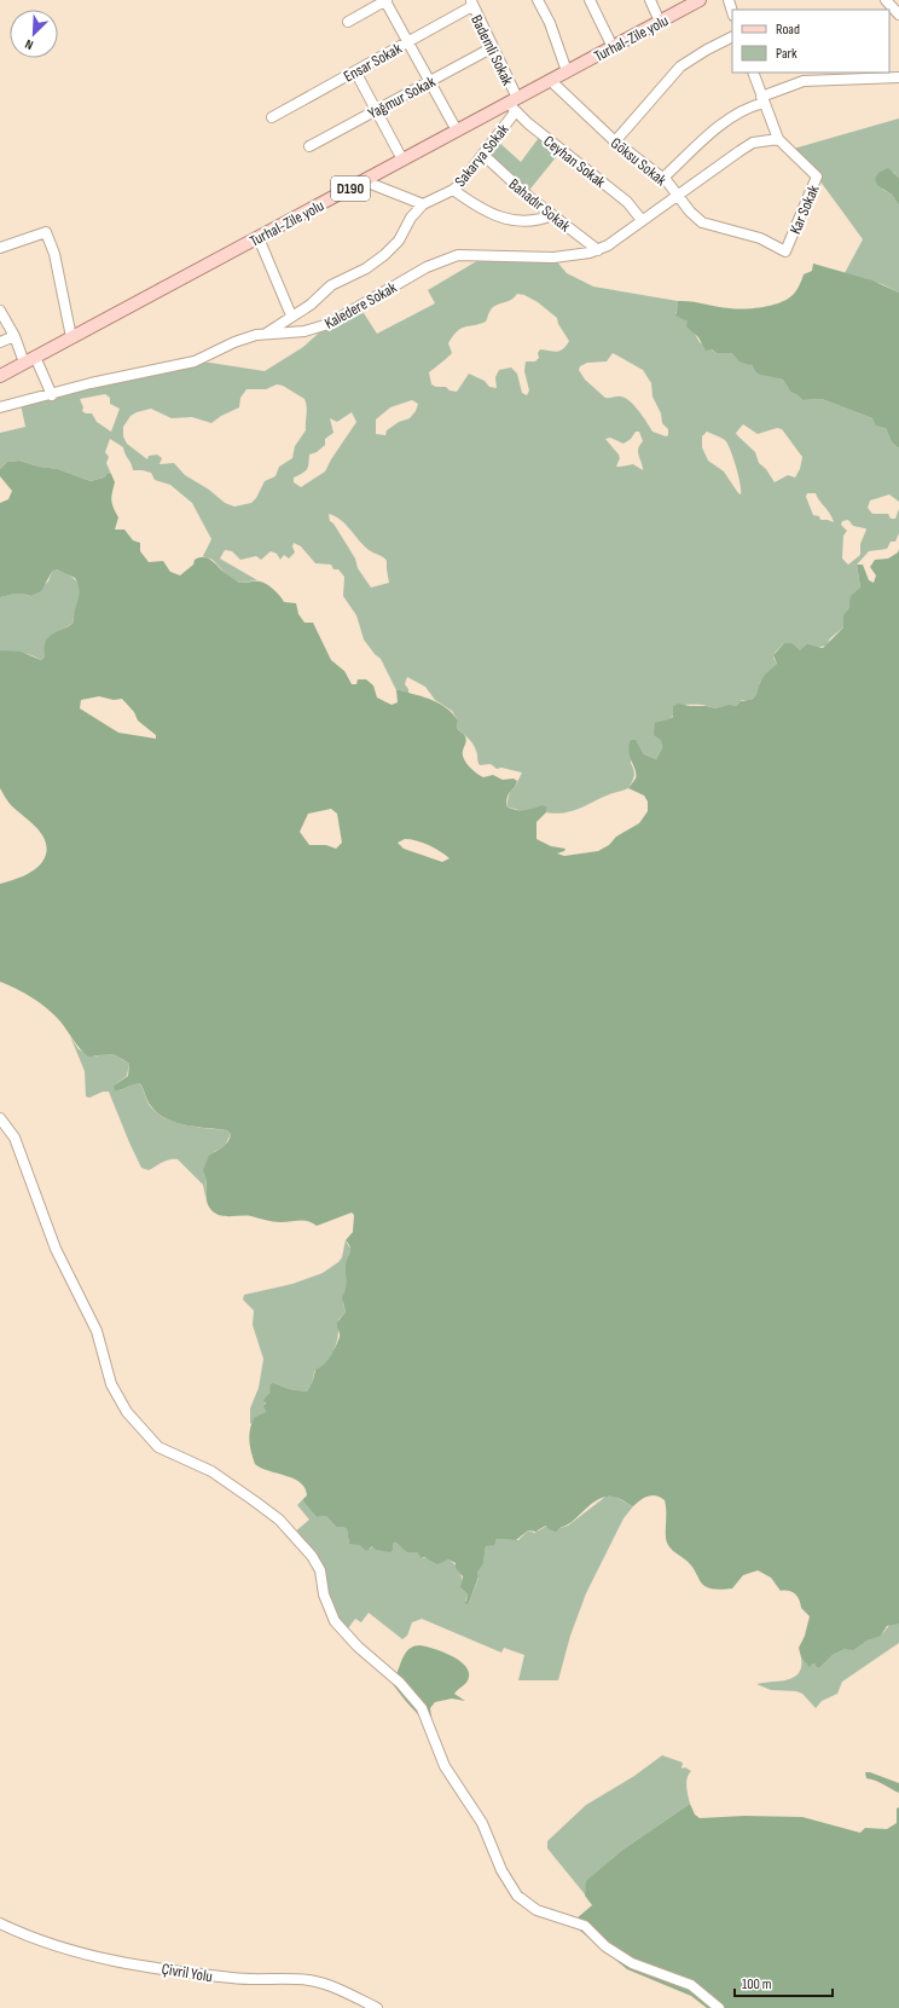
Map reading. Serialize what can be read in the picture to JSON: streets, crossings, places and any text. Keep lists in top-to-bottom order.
{
  "streets": {
    "main road": ["Turhal-Zile yolu", "D190"],
    "street": [
      "Bademli Sokak",
      "Ensar Sokak",
      "Yağmur Sokak",
      "Sakarya Sokak",
      "Ceyhan Sokak",
      "Göksu Sokak",
      "Bahadır Sokak",
      "Kar Sokak",
      "Kaledere Sokak",
      "Çivril Yolu"
    ]
  },
  "crossings": [
    ["Turhal-Zile yolu", "Bademli Sokak"],
    ["Turhal-Zile yolu", "Sakarya Sokak"],
    ["Turhal-Zile yolu", "Ceyhan Sokak"],
    ["Turhal-Zile yolu", "Göksu Sokak"],
    ["Bademli Sokak", "Ensar Sokak"],
    ["Bademli Sokak", "Yağmur Sokak"],
    ["Bademli Sokak", "Sakarya Sokak"],
    ["Bademli Sokak", "Ceyhan Sokak"],
    ["Sakarya Sokak", "Ceyhan Sokak"],
    ["Sakarya Sokak", "Bahadır Sokak"],
    ["Ceyhan Sokak", "Kaledere Sokak"],
    ["Göksu Sokak", "Kar Sokak"],
    ["Göksu Sokak", "Kaledere Sokak"],
    ["Bahadır Sokak", "Kaledere Sokak"],
    ["Kar Sokak", "Kaledere Sokak"]
  ],
  "legend": ["Road", "Park"],
  "scale_bar": "100 m",
  "north": "bottom left"
}
